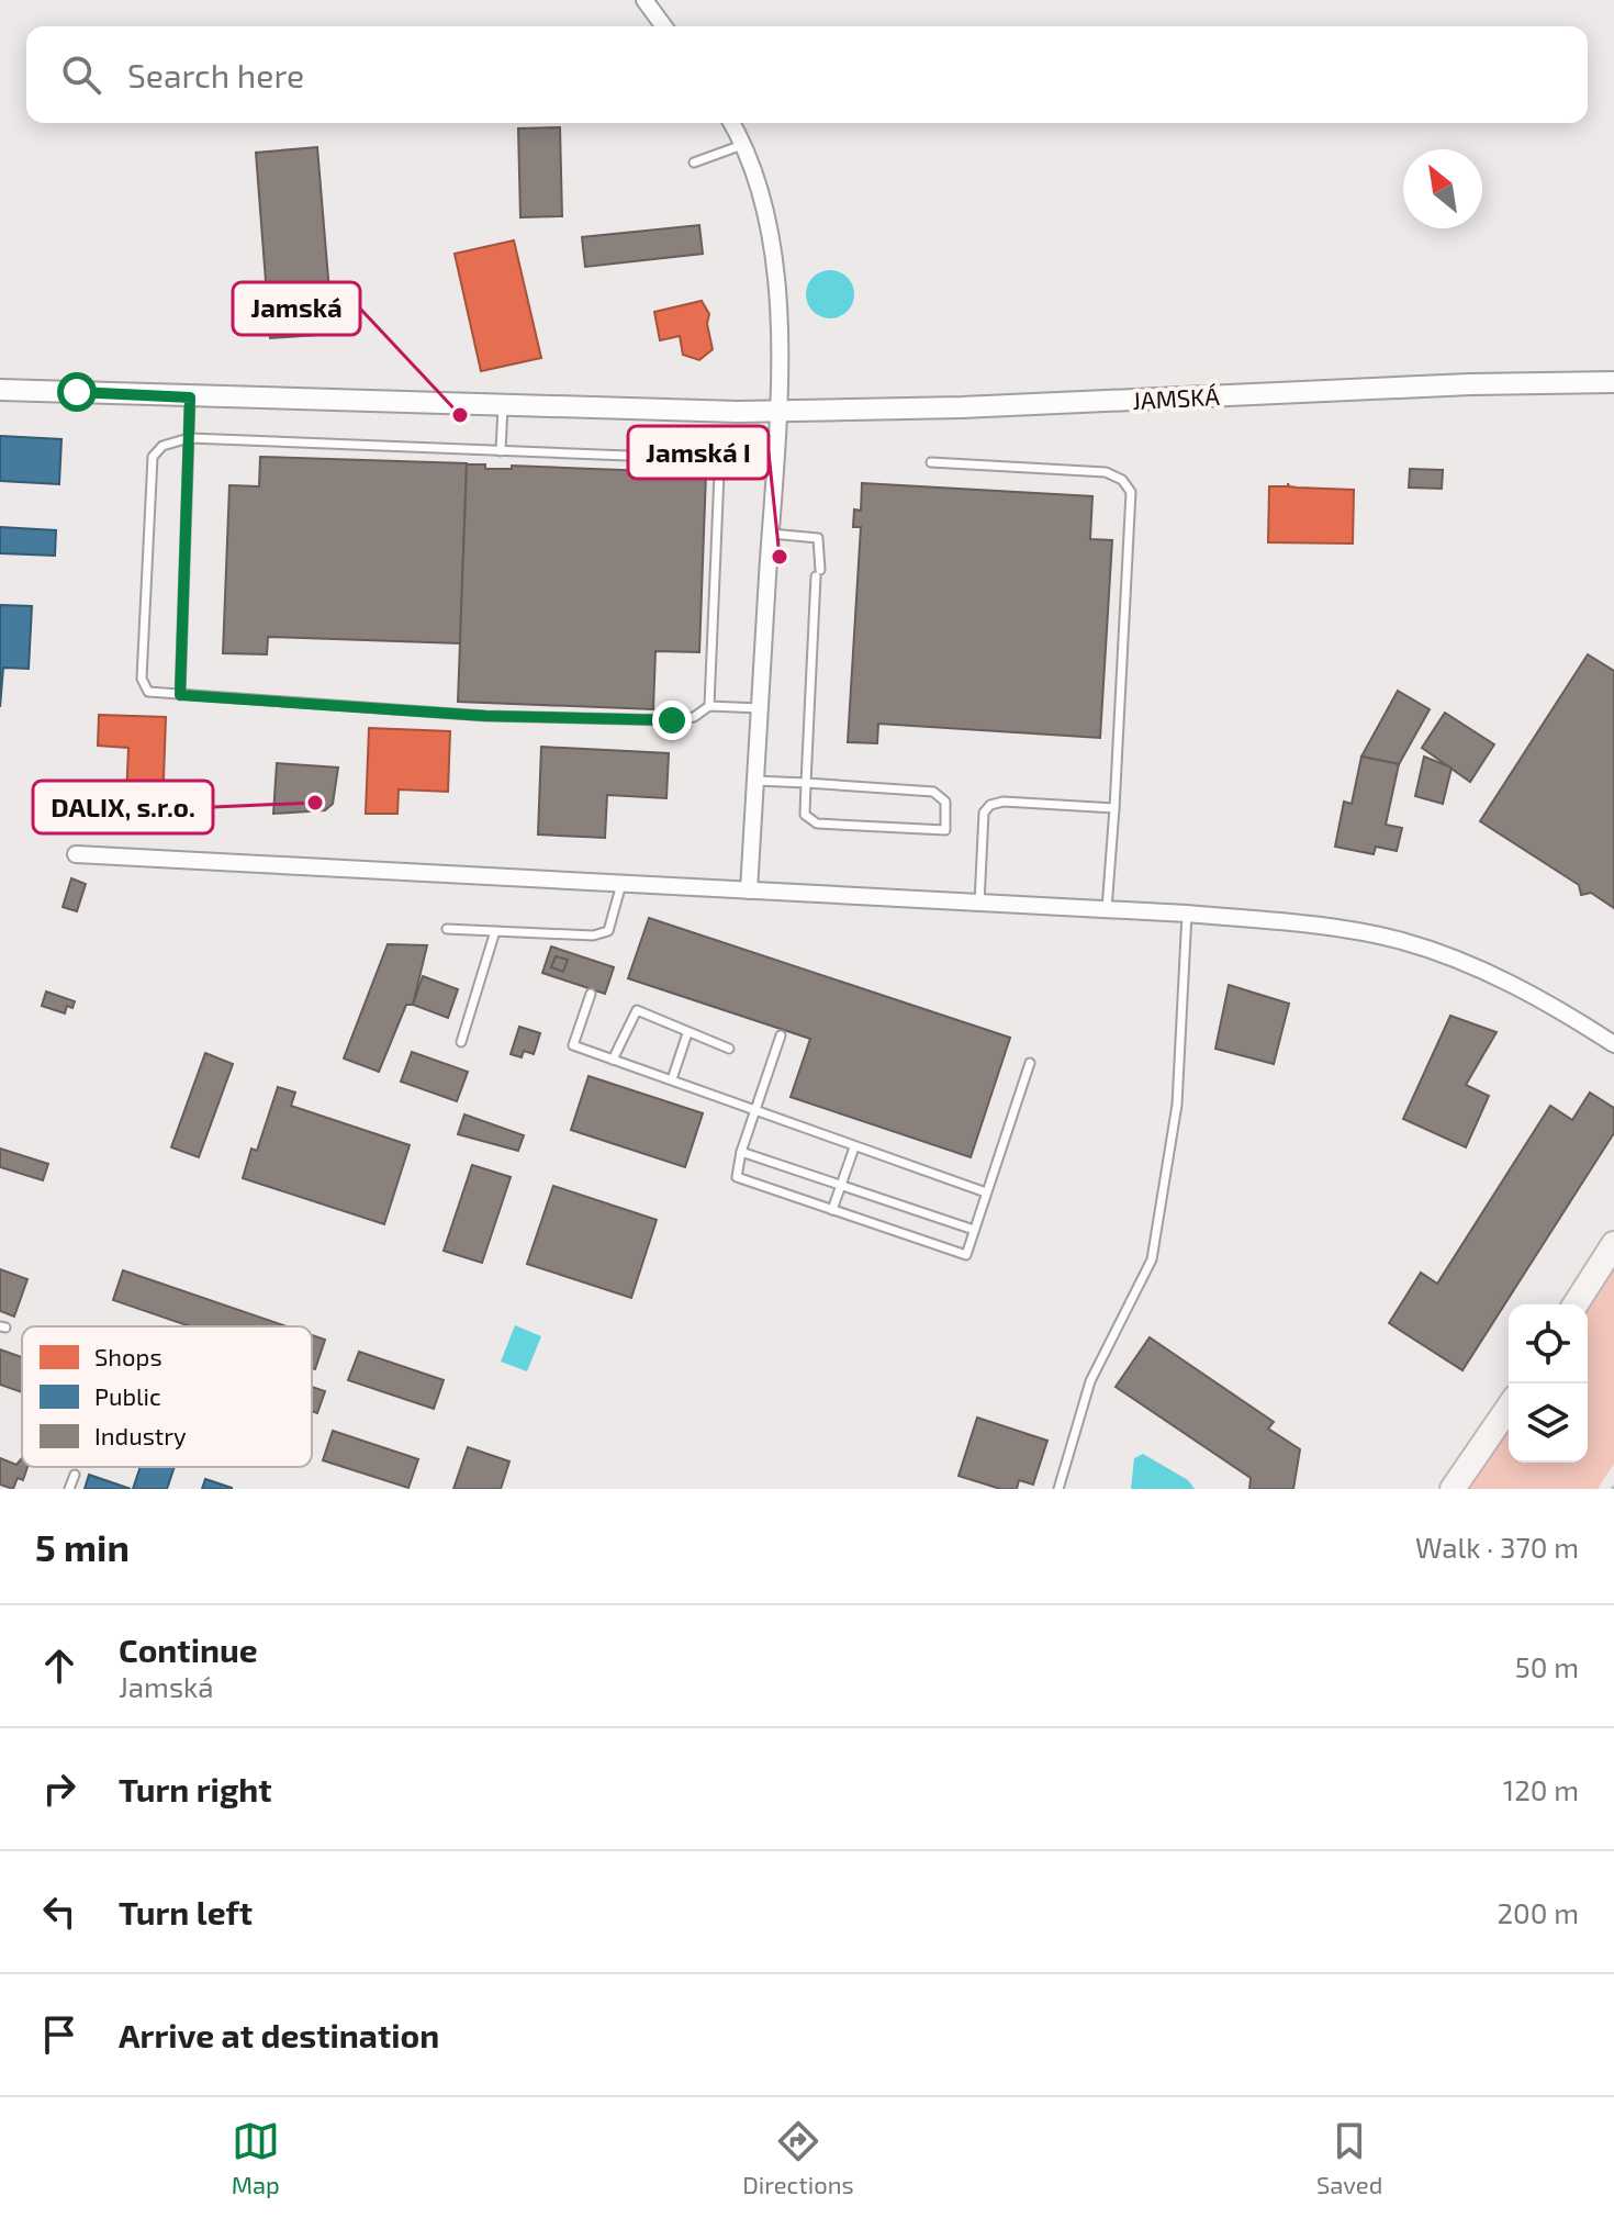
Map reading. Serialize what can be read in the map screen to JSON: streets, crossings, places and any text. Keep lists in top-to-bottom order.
{
  "streets": {
    "street": ["JAMSKÁ"]
  },
  "places": ["Jamská", "Jamská I", "DALIX, s.r.o."],
  "legend": ["Shops", "Public", "Industry"],
  "north": "top left",
  "page": {
    "search": "Search here",
    "heading": ["5 min", "Walk · 370 m"],
    "list": [
      ["Continue", "Jamská", "50 m"],
      ["Turn right", "120 m"],
      ["Turn left", "200 m"],
      "Arrive at destination"
    ],
    "nav": ["Map", "Directions", "Saved"]
  }
}
